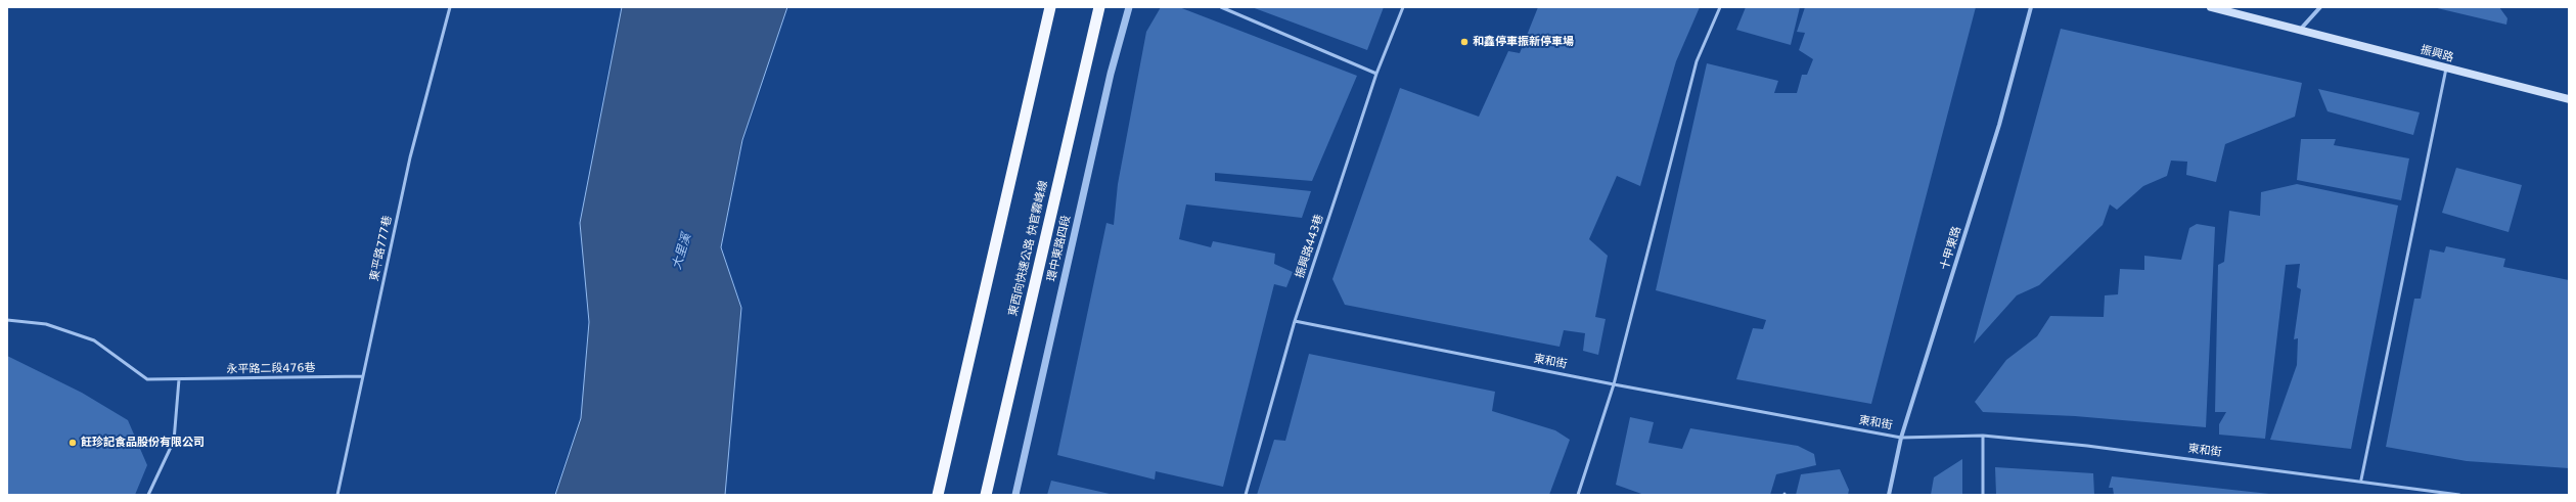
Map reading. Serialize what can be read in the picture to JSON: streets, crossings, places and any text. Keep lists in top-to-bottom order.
{
  "streets": {
    "highway": ["東西向快速公路 快官霧峰線"],
    "main road": ["振興路"],
    "street": ["環中東路四段", "十甲東路"],
    "lane": [
      "振興路443巷",
      "東平路777巷",
      "東和街",
      "永平路二段476巷"
    ]
  },
  "crossings": [
    ["振興路443巷", "東和街"],
    ["東平路777巷", "永平路二段476巷"],
    ["十甲東路", "東和街"]
  ],
  "water": ["大里溪"],
  "places": ["和鑫停車振新停車場", "飪珍記食品股份有限公司"]
}
